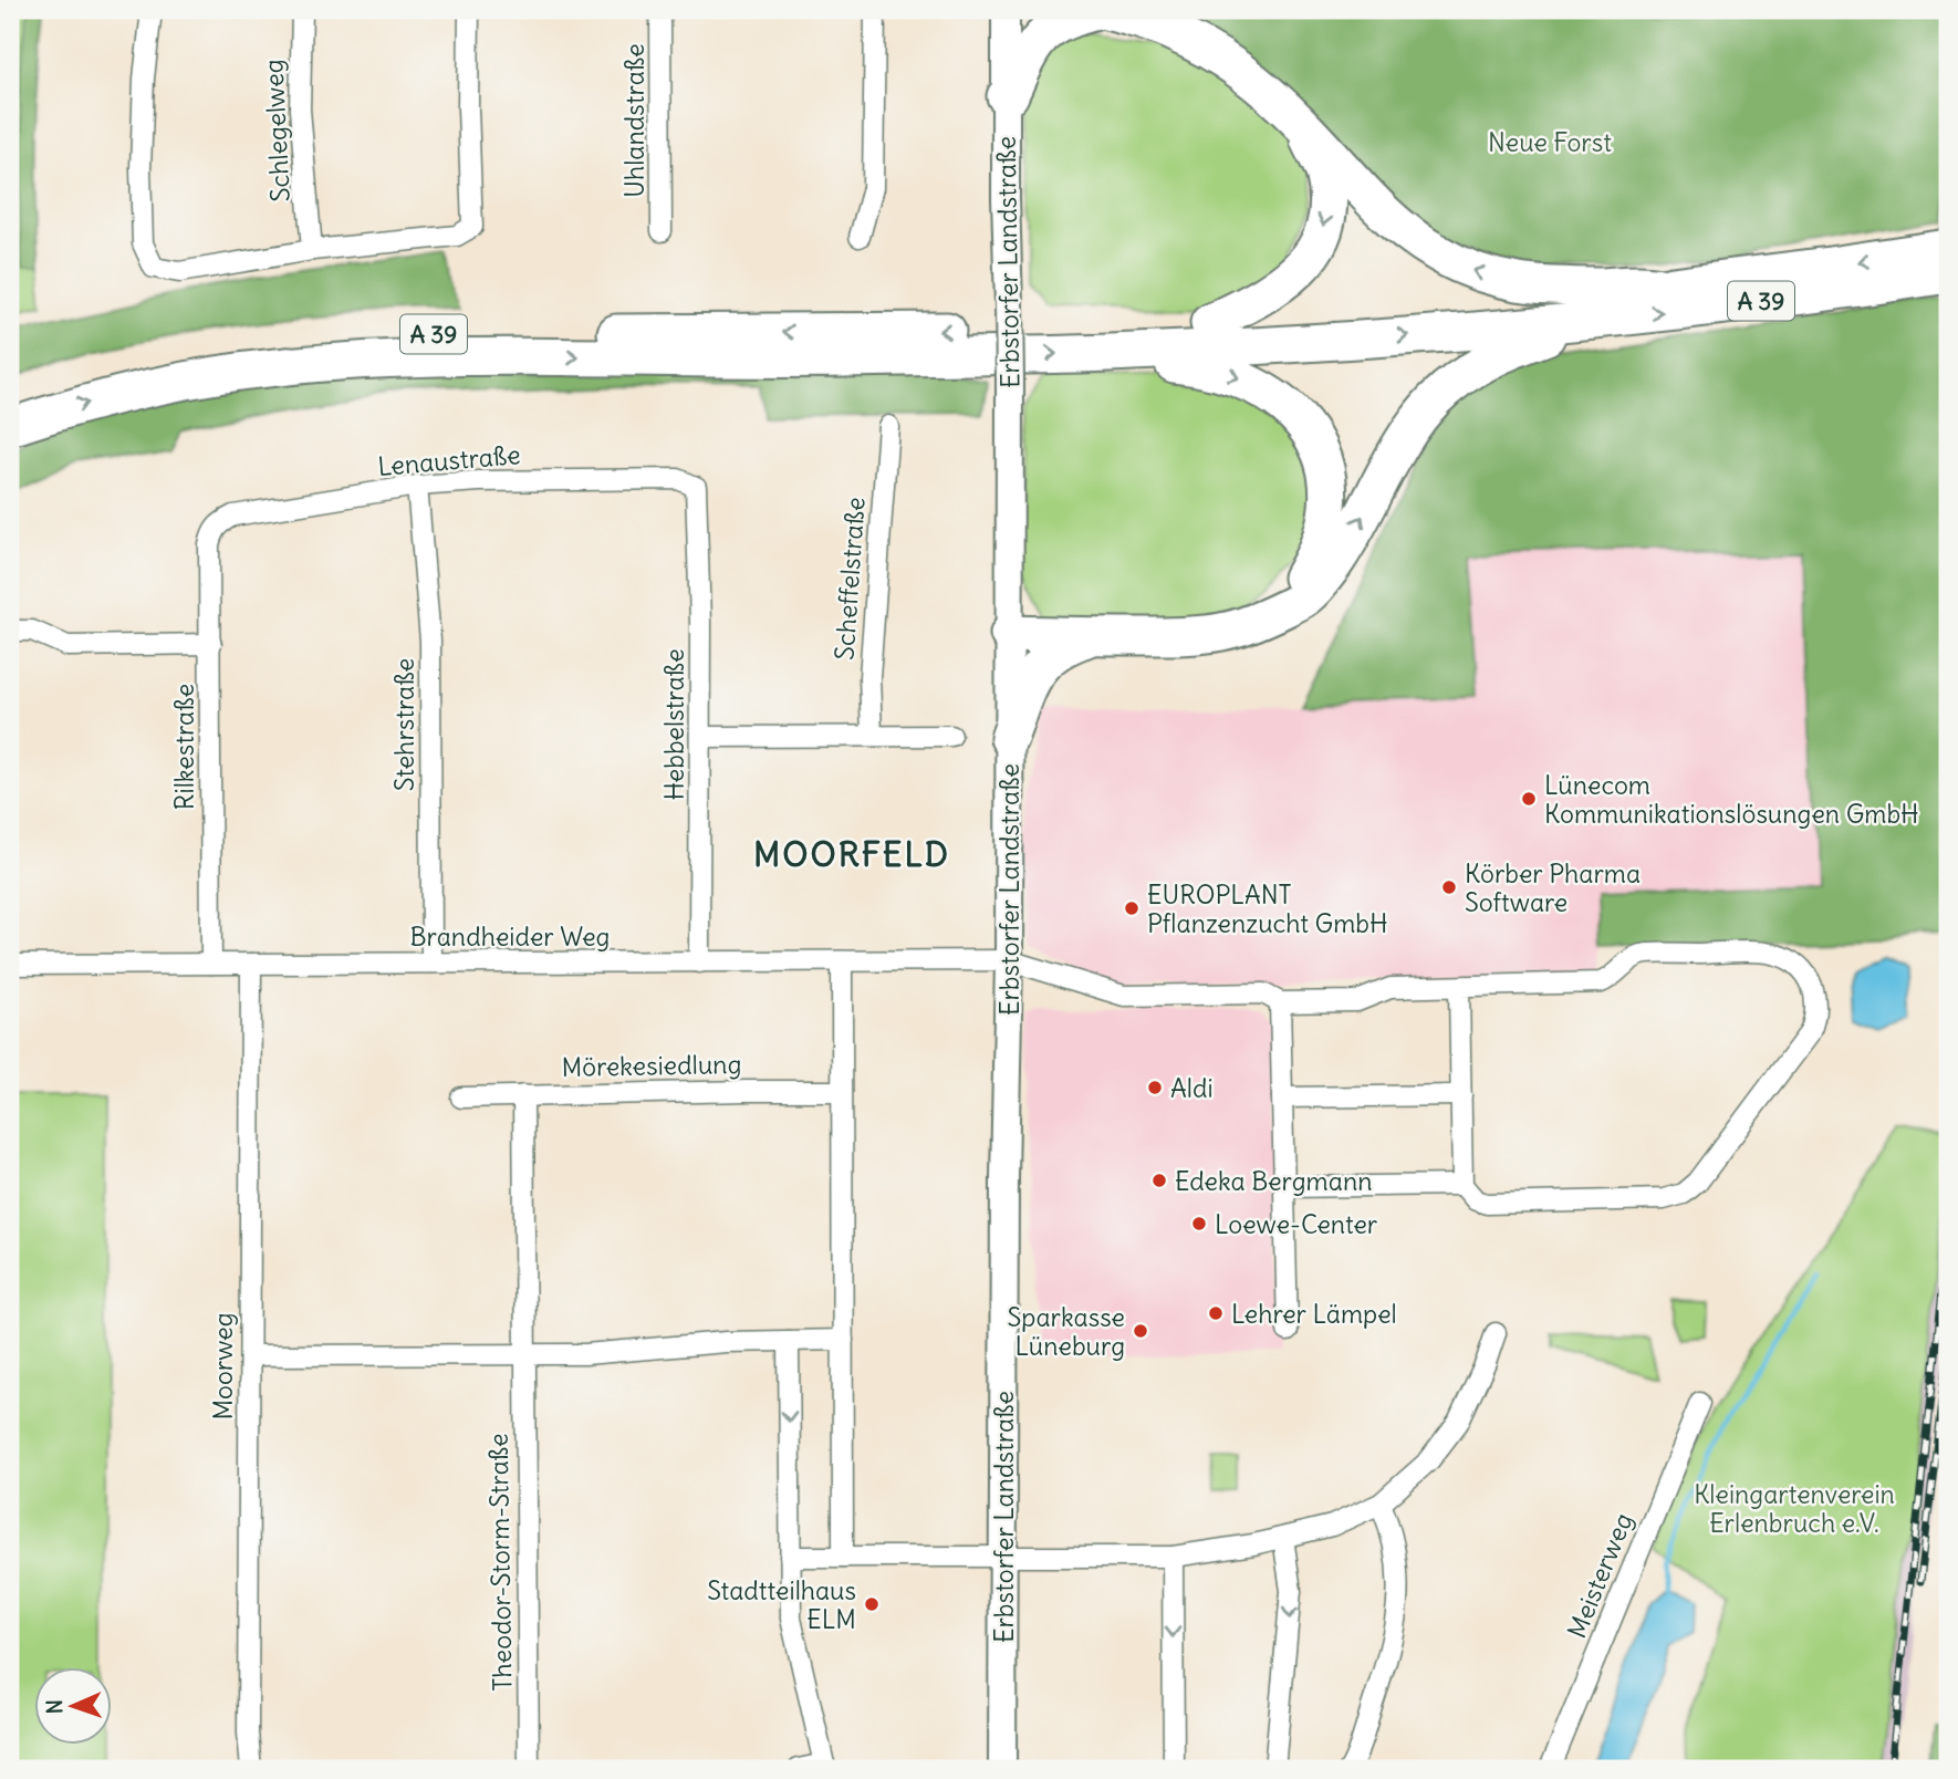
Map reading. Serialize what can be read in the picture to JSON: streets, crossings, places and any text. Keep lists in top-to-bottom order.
{
  "streets": {
    "highway": ["A 39"],
    "street": [
      "Uhlandstraße",
      "Schlegelweg",
      "Erbstorfer Landstraße",
      "Lenaustraße",
      "Scheffelstraße",
      "Stehrstraße",
      "Hebbelstraße",
      "Rilkestraße",
      "Brandheider Weg",
      "Mörekesiedlung",
      "Moorweg",
      "Theodor-Storm-Straße",
      "Meisterweg"
    ]
  },
  "crossings": [
    ["Erbstorfer Landstraße", "Brandheider Weg"],
    ["Lenaustraße", "Stehrstraße"],
    ["Lenaustraße", "Hebbelstraße"],
    ["Lenaustraße", "Rilkestraße"],
    ["Stehrstraße", "Brandheider Weg"],
    ["Hebbelstraße", "Brandheider Weg"],
    ["Rilkestraße", "Brandheider Weg"],
    ["Brandheider Weg", "Moorweg"],
    ["Mörekesiedlung", "Theodor-Storm-Straße"]
  ],
  "districts": ["MOORFELD"],
  "parks": ["Neue Forst", "Kleingartenverein Erlenbruch e.V."],
  "places": [
    "Lünecom Kommunikationslösungen GmbH",
    "Körber Pharma Software",
    "EUROPLANT Pflanzenzucht GmbH",
    "Aldi",
    "Edeka Bergmann",
    "Loewe-Center",
    "Lehrer Lämpel",
    "Sparkasse Lüneburg",
    "Stadtteilhaus ELM"
  ],
  "north": "left"
}
